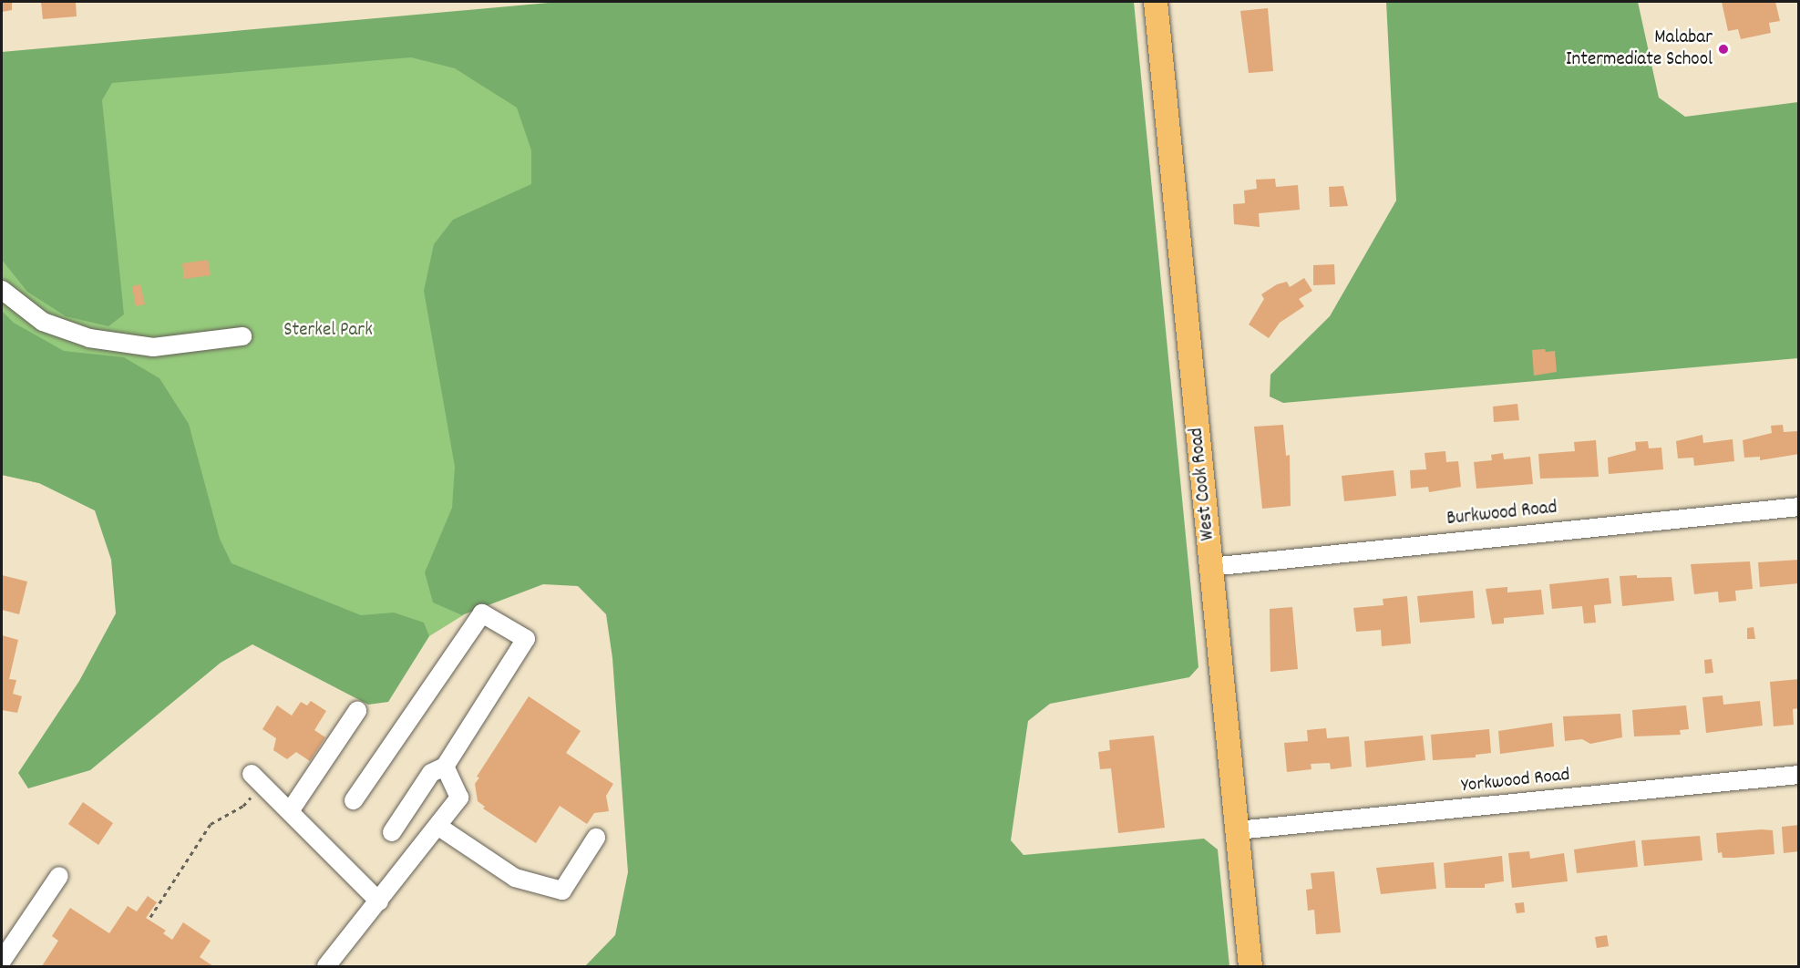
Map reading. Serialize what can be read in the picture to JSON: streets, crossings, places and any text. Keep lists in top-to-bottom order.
{
  "streets": {
    "main road": ["West Cook Road"],
    "street": ["Burkwood Road", "Yorkwood Road"]
  },
  "crossings": [
    ["West Cook Road", "Burkwood Road"],
    ["West Cook Road", "Yorkwood Road"]
  ],
  "parks": ["Sterkel Park"],
  "places": ["Malabar Intermediate School"]
}
